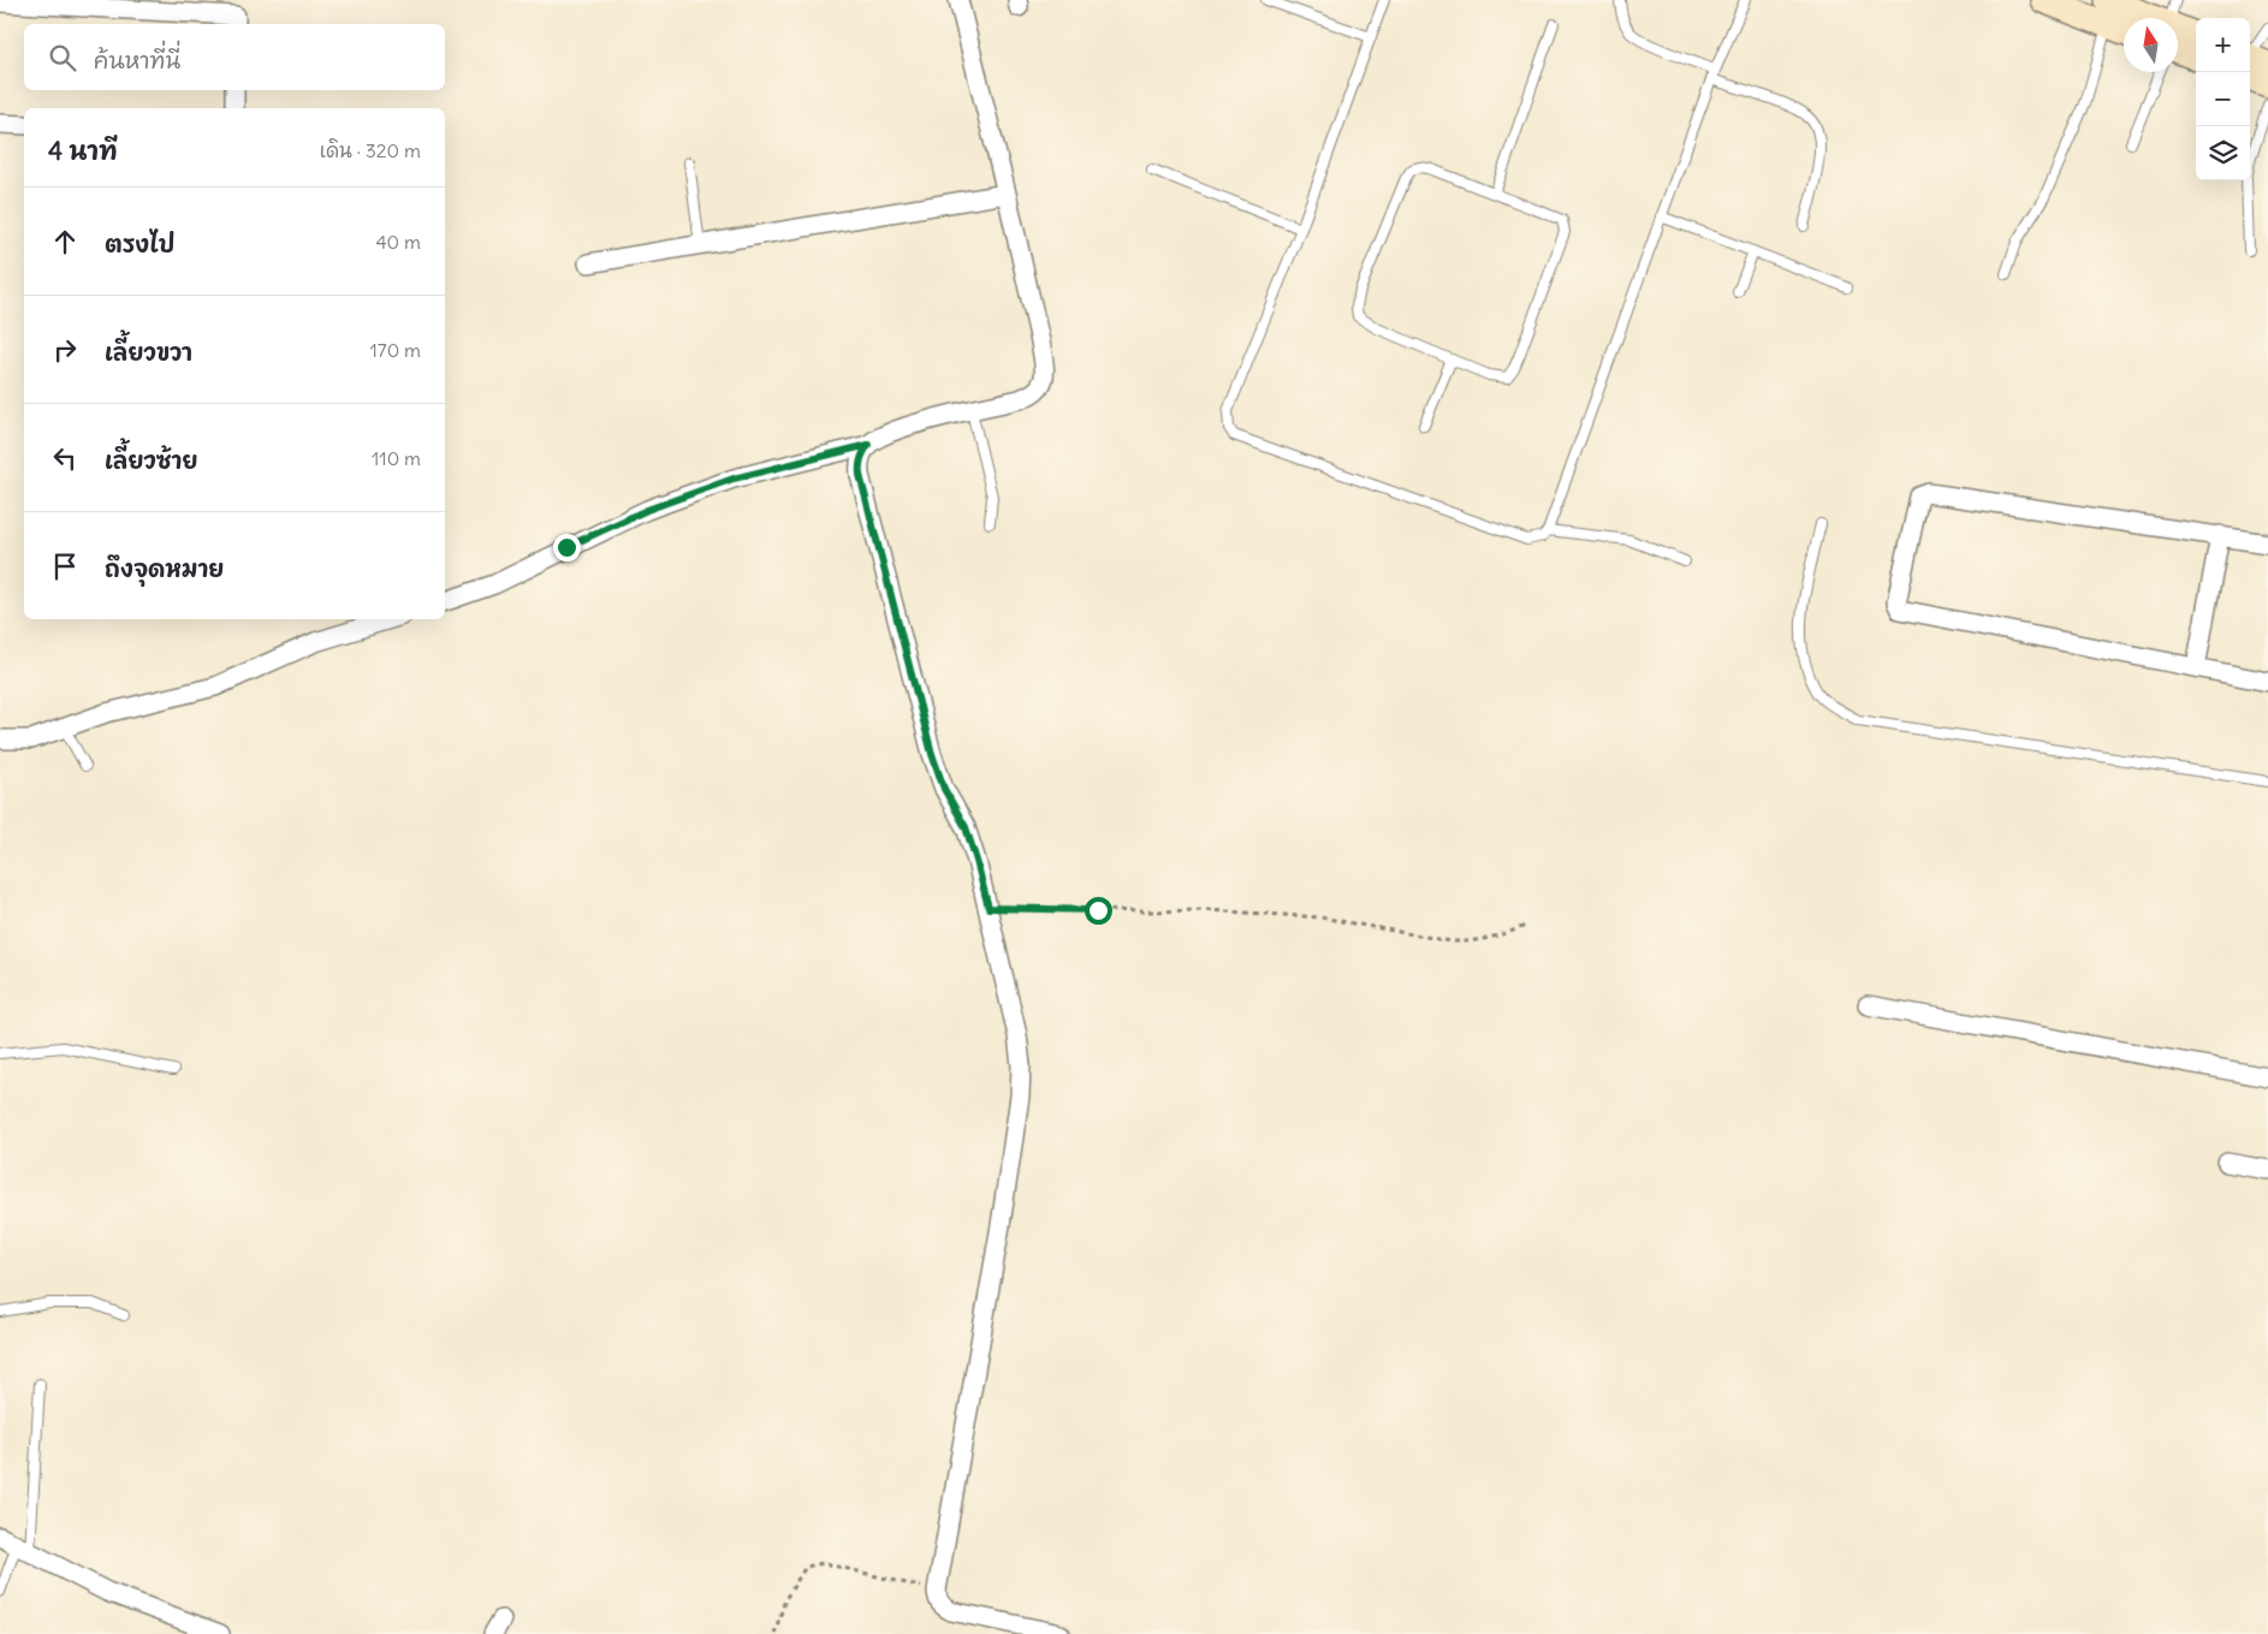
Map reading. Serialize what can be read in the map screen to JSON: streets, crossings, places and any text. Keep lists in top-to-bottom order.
{
  "north": "top",
  "page": {
    "map_buttons": ["+", "−"],
    "search": "ค้นหาที่นี่",
    "heading": ["4 นาที", "เดิน · 320 m"],
    "list": [
      ["ตรงไป", "40 m"],
      ["เลี้ยวขวา", "170 m"],
      ["เลี้ยวซ้าย", "110 m"],
      "ถึงจุดหมาย"
    ]
  }
}
